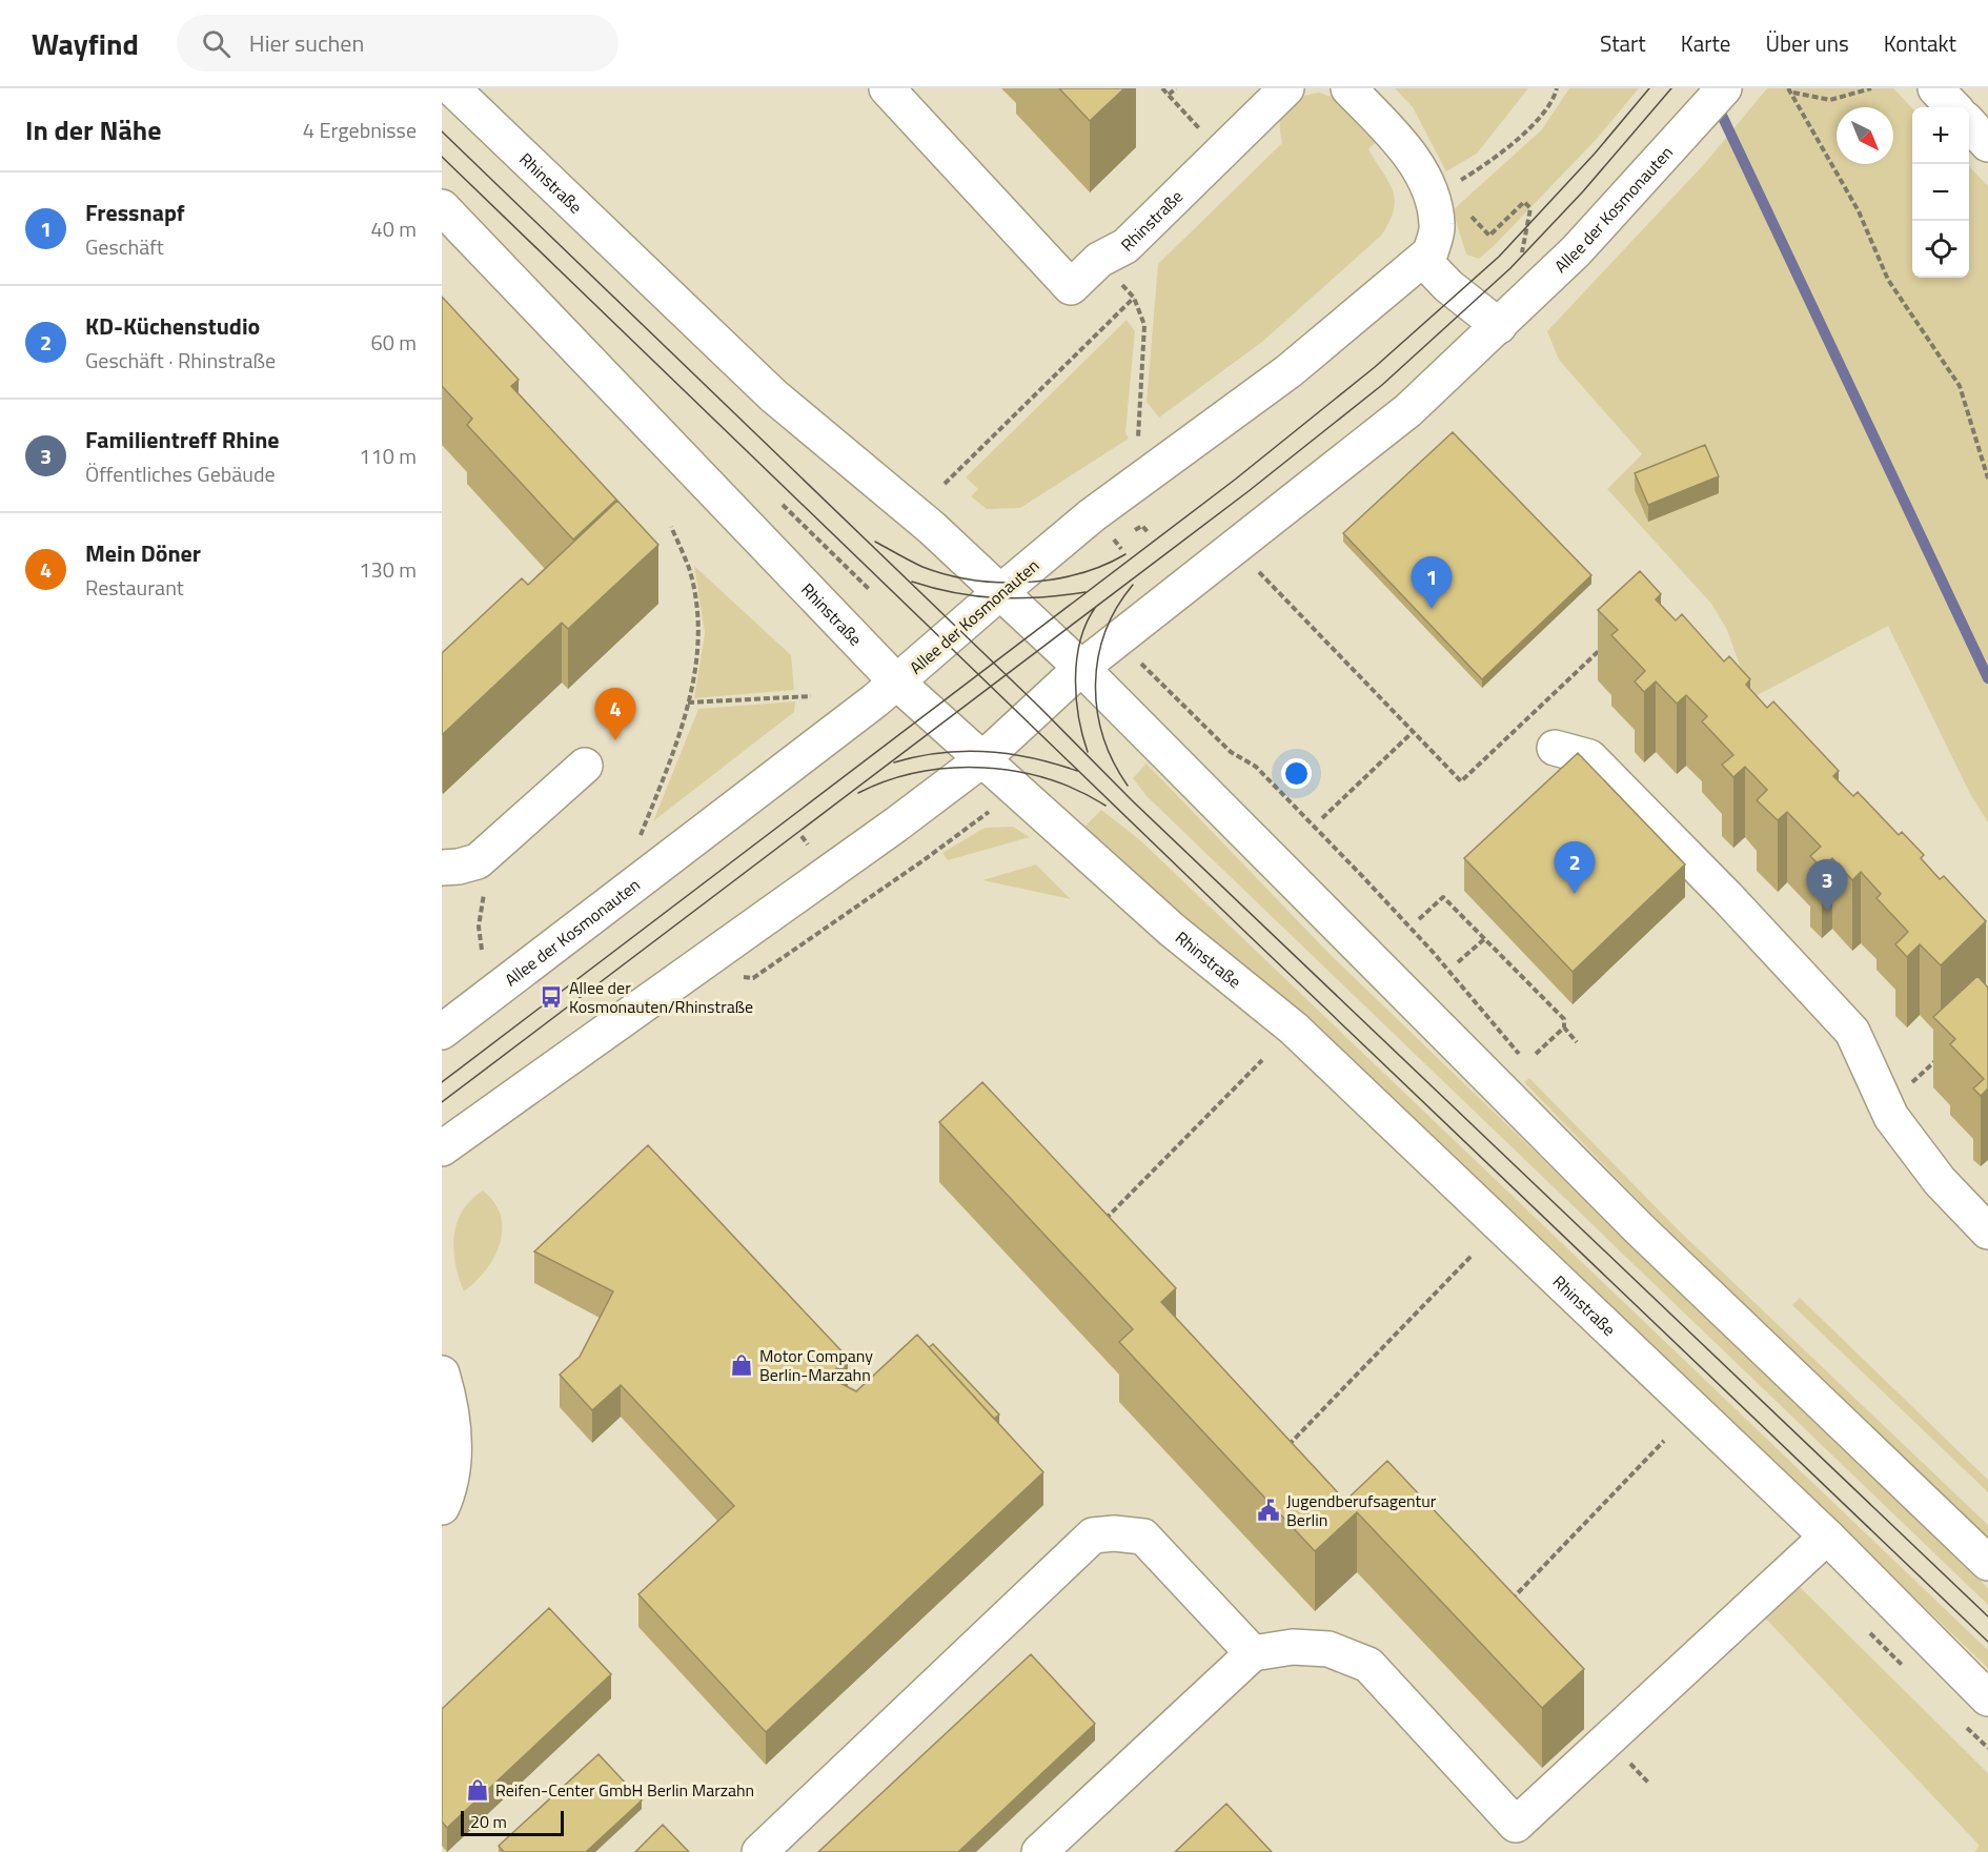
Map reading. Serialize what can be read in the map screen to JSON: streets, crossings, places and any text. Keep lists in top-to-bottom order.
{
  "streets": {
    "main road": ["Rhinstraße", "Allee der Kosmonauten"]
  },
  "crossings": [
    ["Rhinstraße", "Allee der Kosmonauten"]
  ],
  "places": {
    "bus stop": ["Allee der Kosmonauten/Rhinstraße"],
    "shop": ["Motor Company Berlin-Marzahn", "Reifen-Center GmbH Berlin Marzahn"],
    "public building": ["Jugendberufsagentur Berlin"]
  },
  "scale_bar": "20 m",
  "north": "bottom right",
  "page": {
    "header": "Wayfind",
    "search": "Hier suchen",
    "nav": [
      "Start",
      "Karte",
      "Über uns",
      "Kontakt"
    ],
    "heading": ["In der Nähe", "4 Ergebnisse"],
    "map_buttons": ["+", "−"],
    "list": [
      {
        "mark": "1",
        "name": "Fressnapf",
        "note": "Geschäft",
        "value": "40 m"
      },
      {
        "mark": "2",
        "name": "KD-Küchenstudio",
        "note": "Geschäft · Rhinstraße",
        "value": "60 m"
      },
      {
        "mark": "3",
        "name": "Familientreff Rhine",
        "note": "Öffentliches Gebäude",
        "value": "110 m"
      },
      {
        "mark": "4",
        "name": "Mein Döner",
        "note": "Restaurant",
        "value": "130 m"
      }
    ],
    "pins": [
      "1",
      "4",
      "2",
      "3"
    ],
    "scale": "20 m"
  }
}
